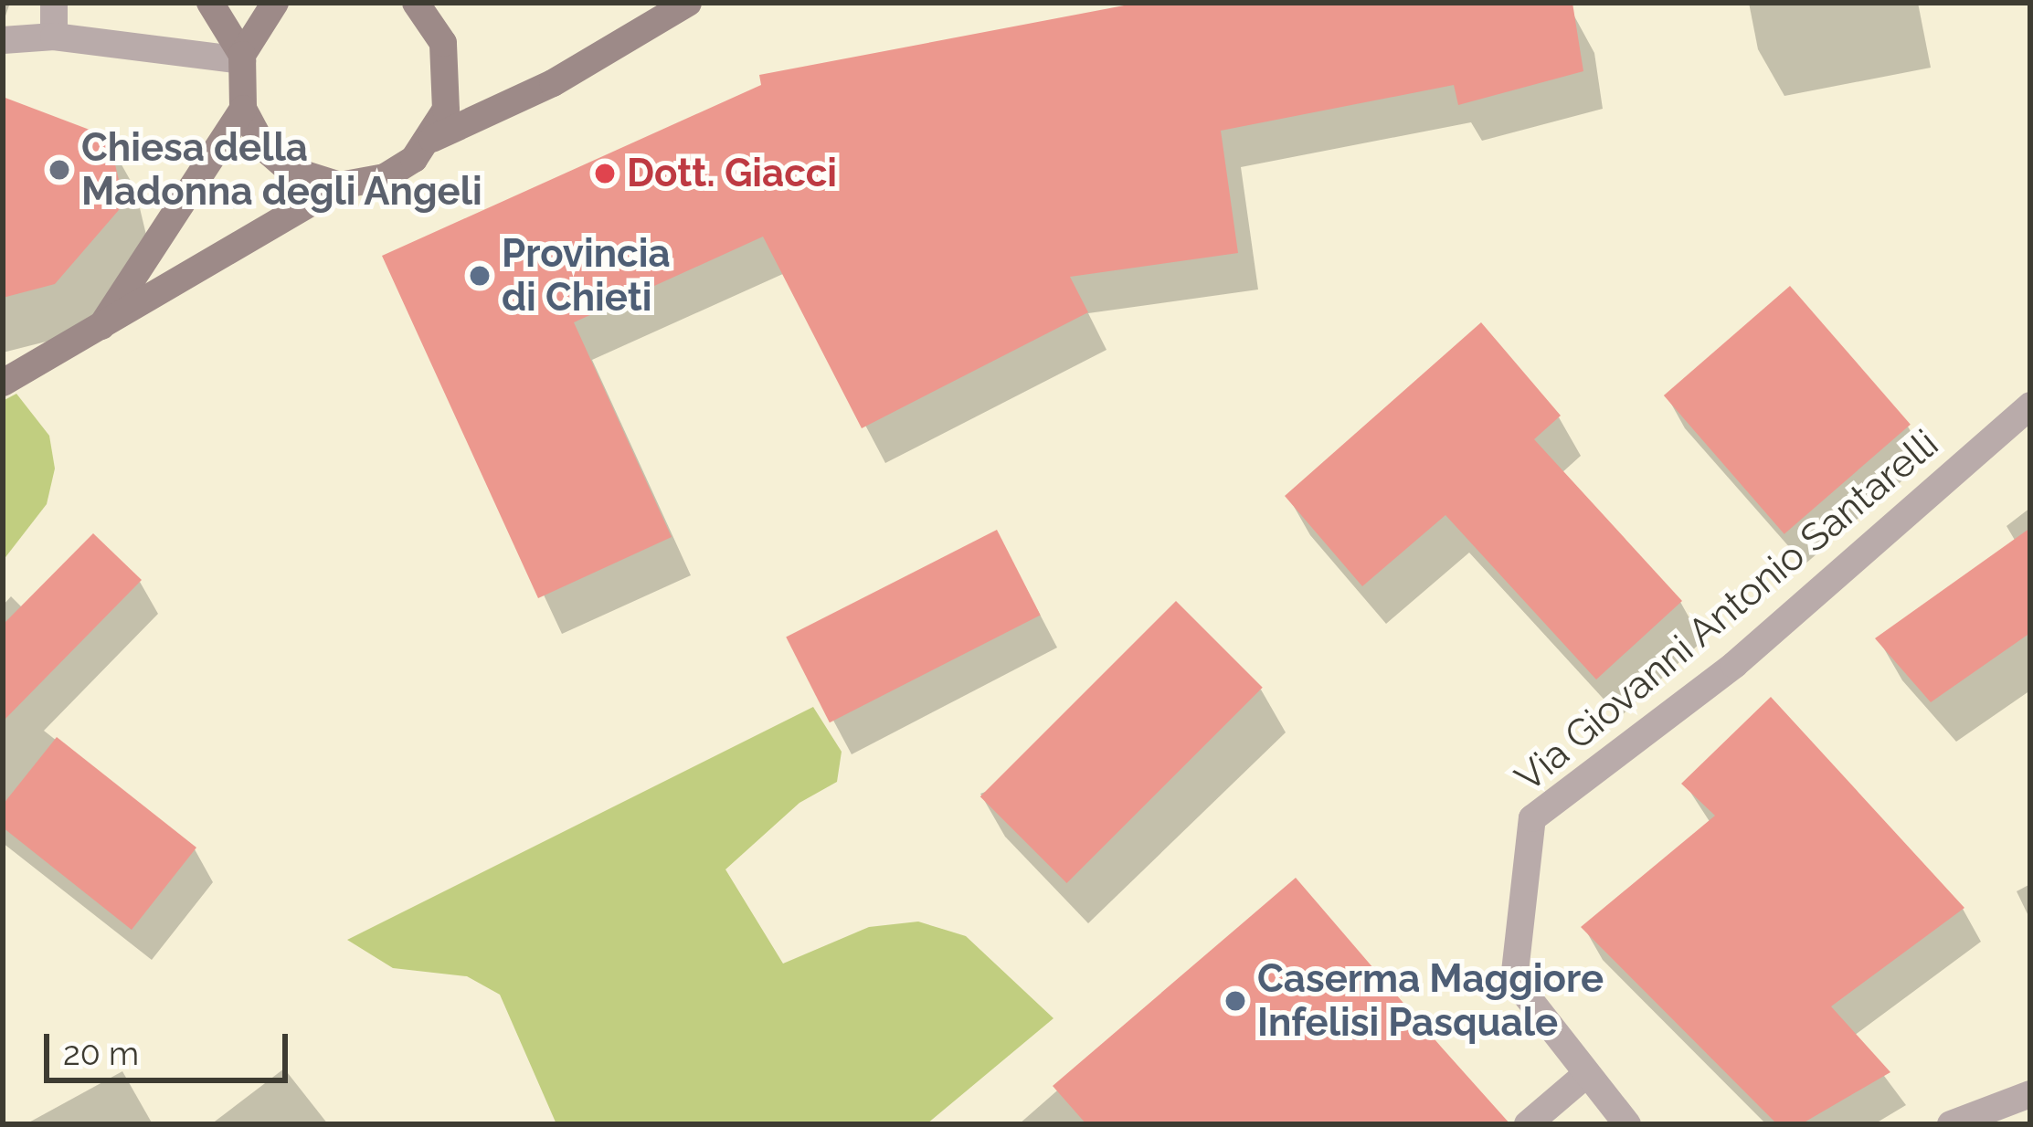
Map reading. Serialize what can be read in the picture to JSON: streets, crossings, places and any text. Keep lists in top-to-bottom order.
{
  "streets": {
    "street": ["Via Giovanni Antonio Santarelli"]
  },
  "places": [
    "Chiesa della Madonna degli Angeli",
    "Dott. Giacci",
    "Provincia di Chieti",
    "Caserma Maggiore Infelisi Pasquale"
  ],
  "scale_bar": "20 m"
}
